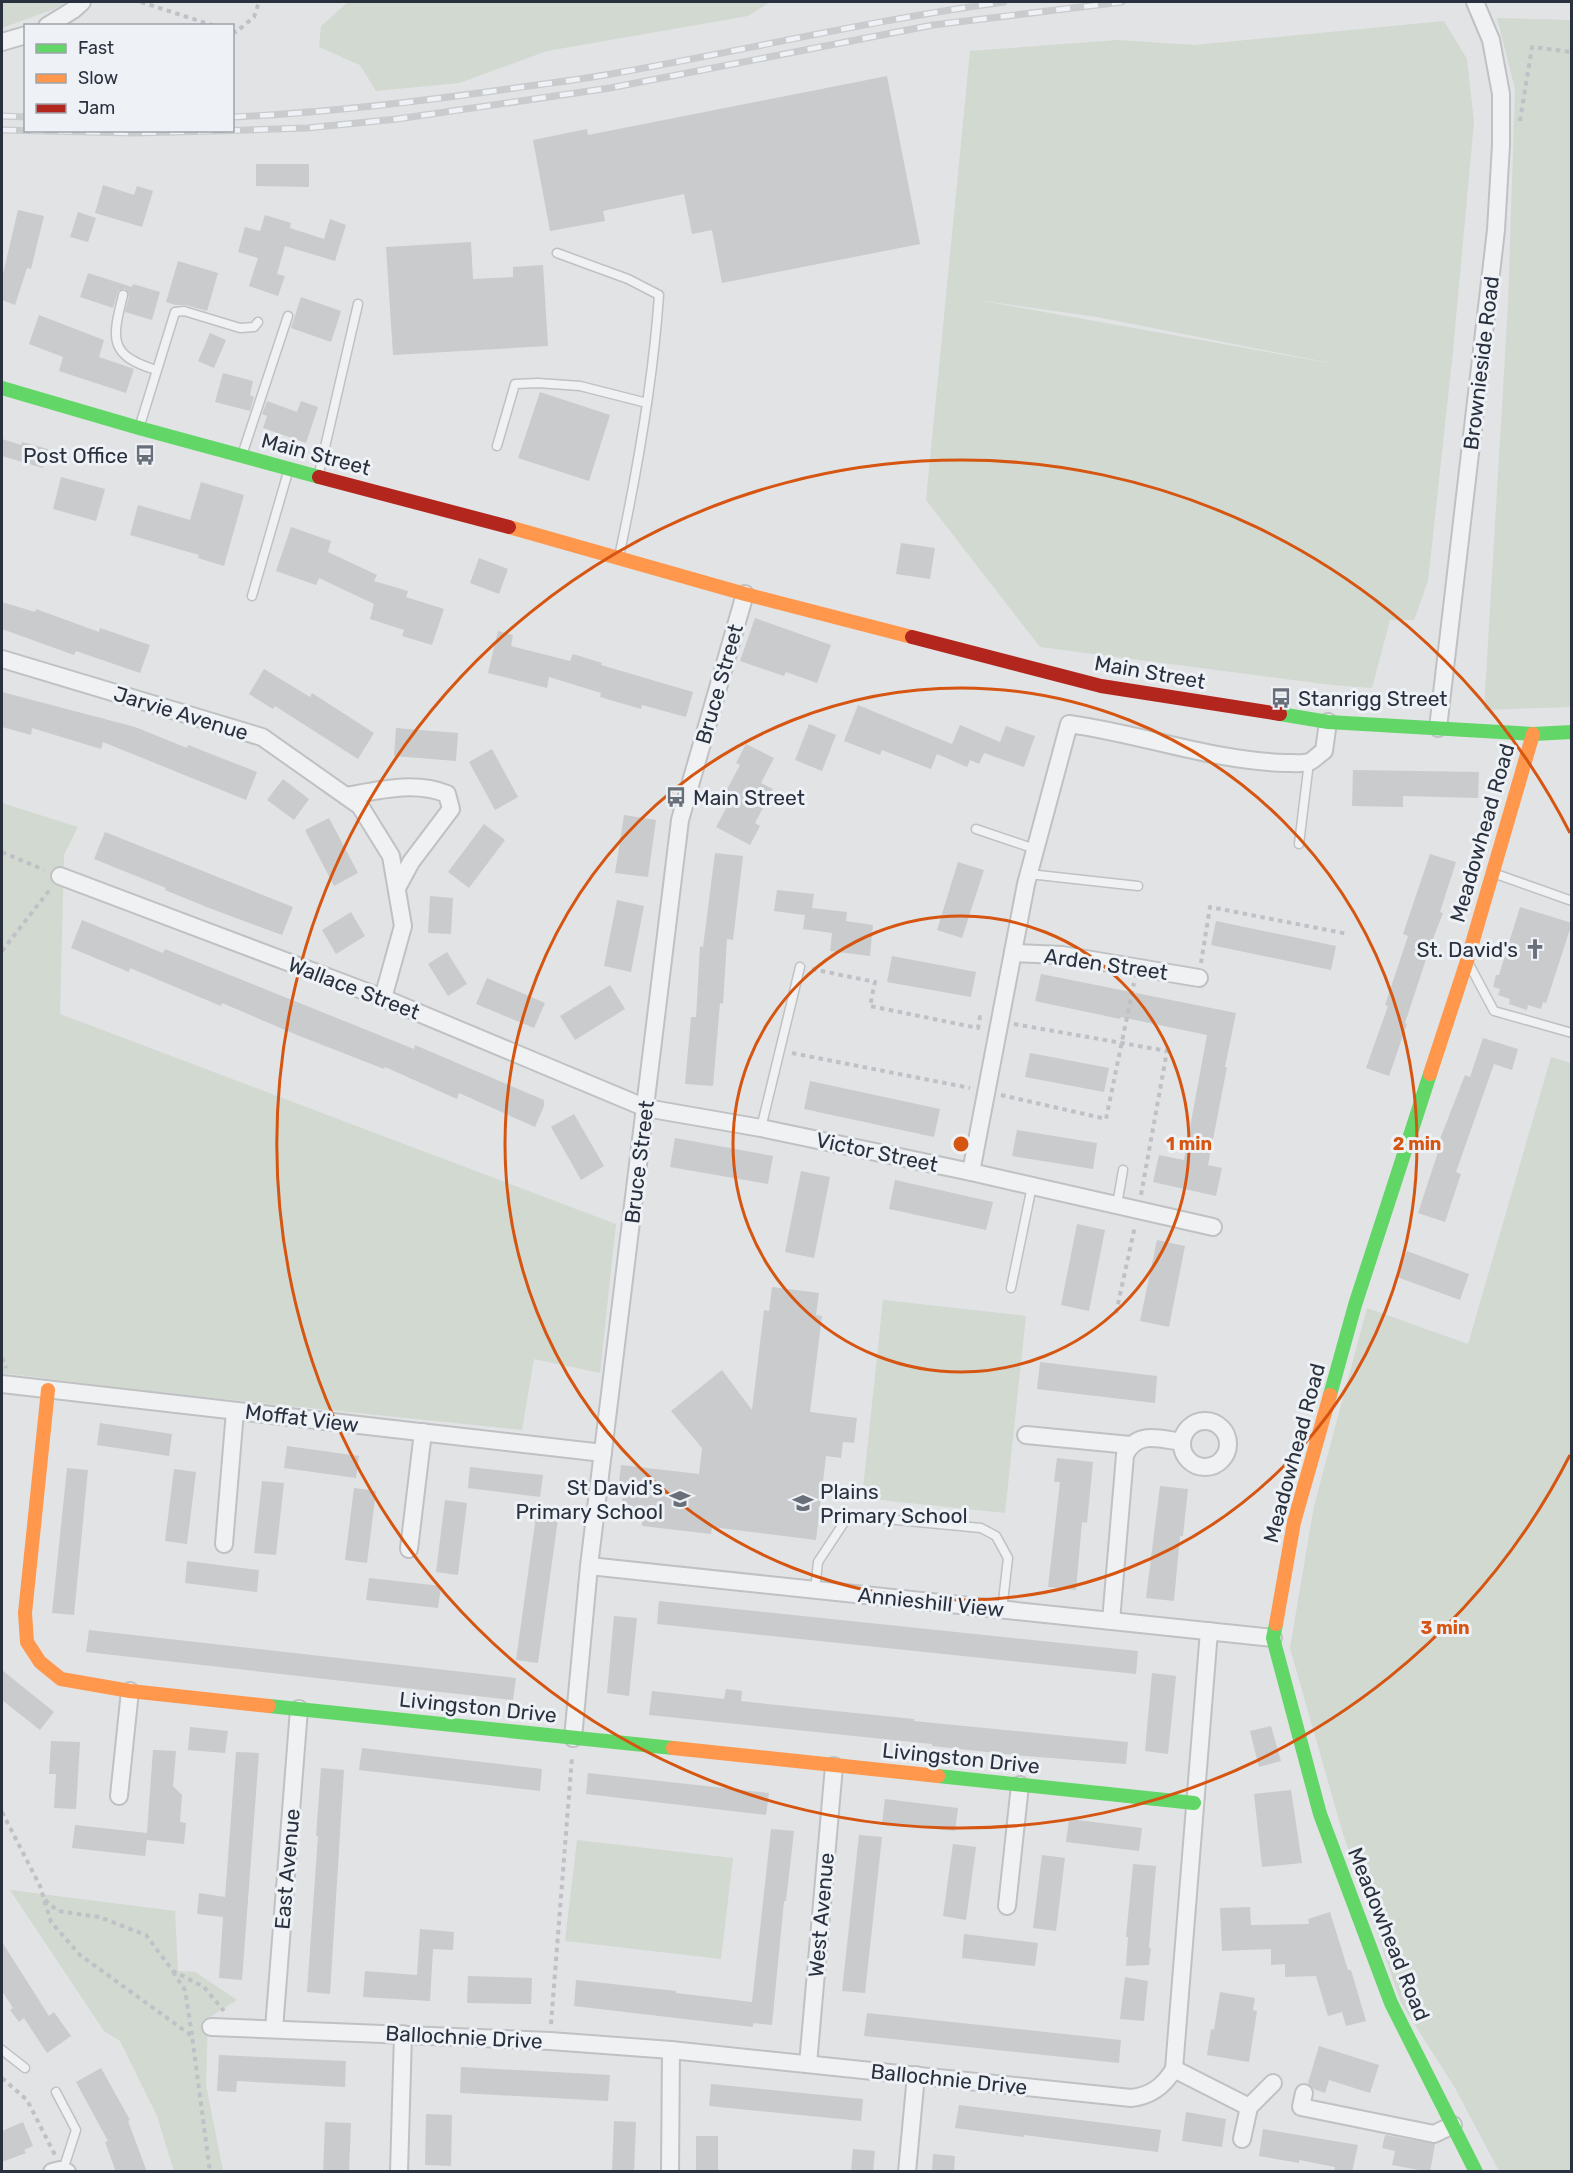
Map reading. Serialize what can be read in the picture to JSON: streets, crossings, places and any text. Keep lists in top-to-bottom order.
{
  "streets": {
    "street": [
      "Brownieside Road",
      "Main Street",
      "Bruce Street",
      "Jarvie Avenue",
      "Meadowhead Road",
      "Arden Street",
      "Wallace Street",
      "Victor Street",
      "Moffat View",
      "Annieshill View",
      "Livingston Drive",
      "East Avenue",
      "West Avenue",
      "Ballochnie Drive"
    ]
  },
  "crossings": [
    ["Brownieside Road", "Main Street"],
    ["Main Street", "Bruce Street"],
    ["Main Street", "Meadowhead Road"],
    ["Bruce Street", "Wallace Street"],
    ["Bruce Street", "Victor Street"],
    ["Bruce Street", "Moffat View"],
    ["Bruce Street", "Annieshill View"],
    ["Bruce Street", "Livingston Drive"],
    ["Jarvie Avenue", "Wallace Street"],
    ["Meadowhead Road", "Annieshill View"],
    ["Wallace Street", "Victor Street"],
    ["Moffat View", "Livingston Drive"],
    ["Livingston Drive", "East Avenue"],
    ["Livingston Drive", "West Avenue"],
    ["East Avenue", "Ballochnie Drive"],
    ["West Avenue", "Ballochnie Drive"]
  ],
  "places": {
    "bus stop": ["Post Office", "Stanrigg Street", "Main Street"],
    "church": ["St. David's"],
    "school or university": ["St David's Primary School", "Plains Primary School"]
  },
  "legend": ["Fast", "Slow", "Jam"],
  "rings": ["1 min", "2 min", "3 min"]
}
